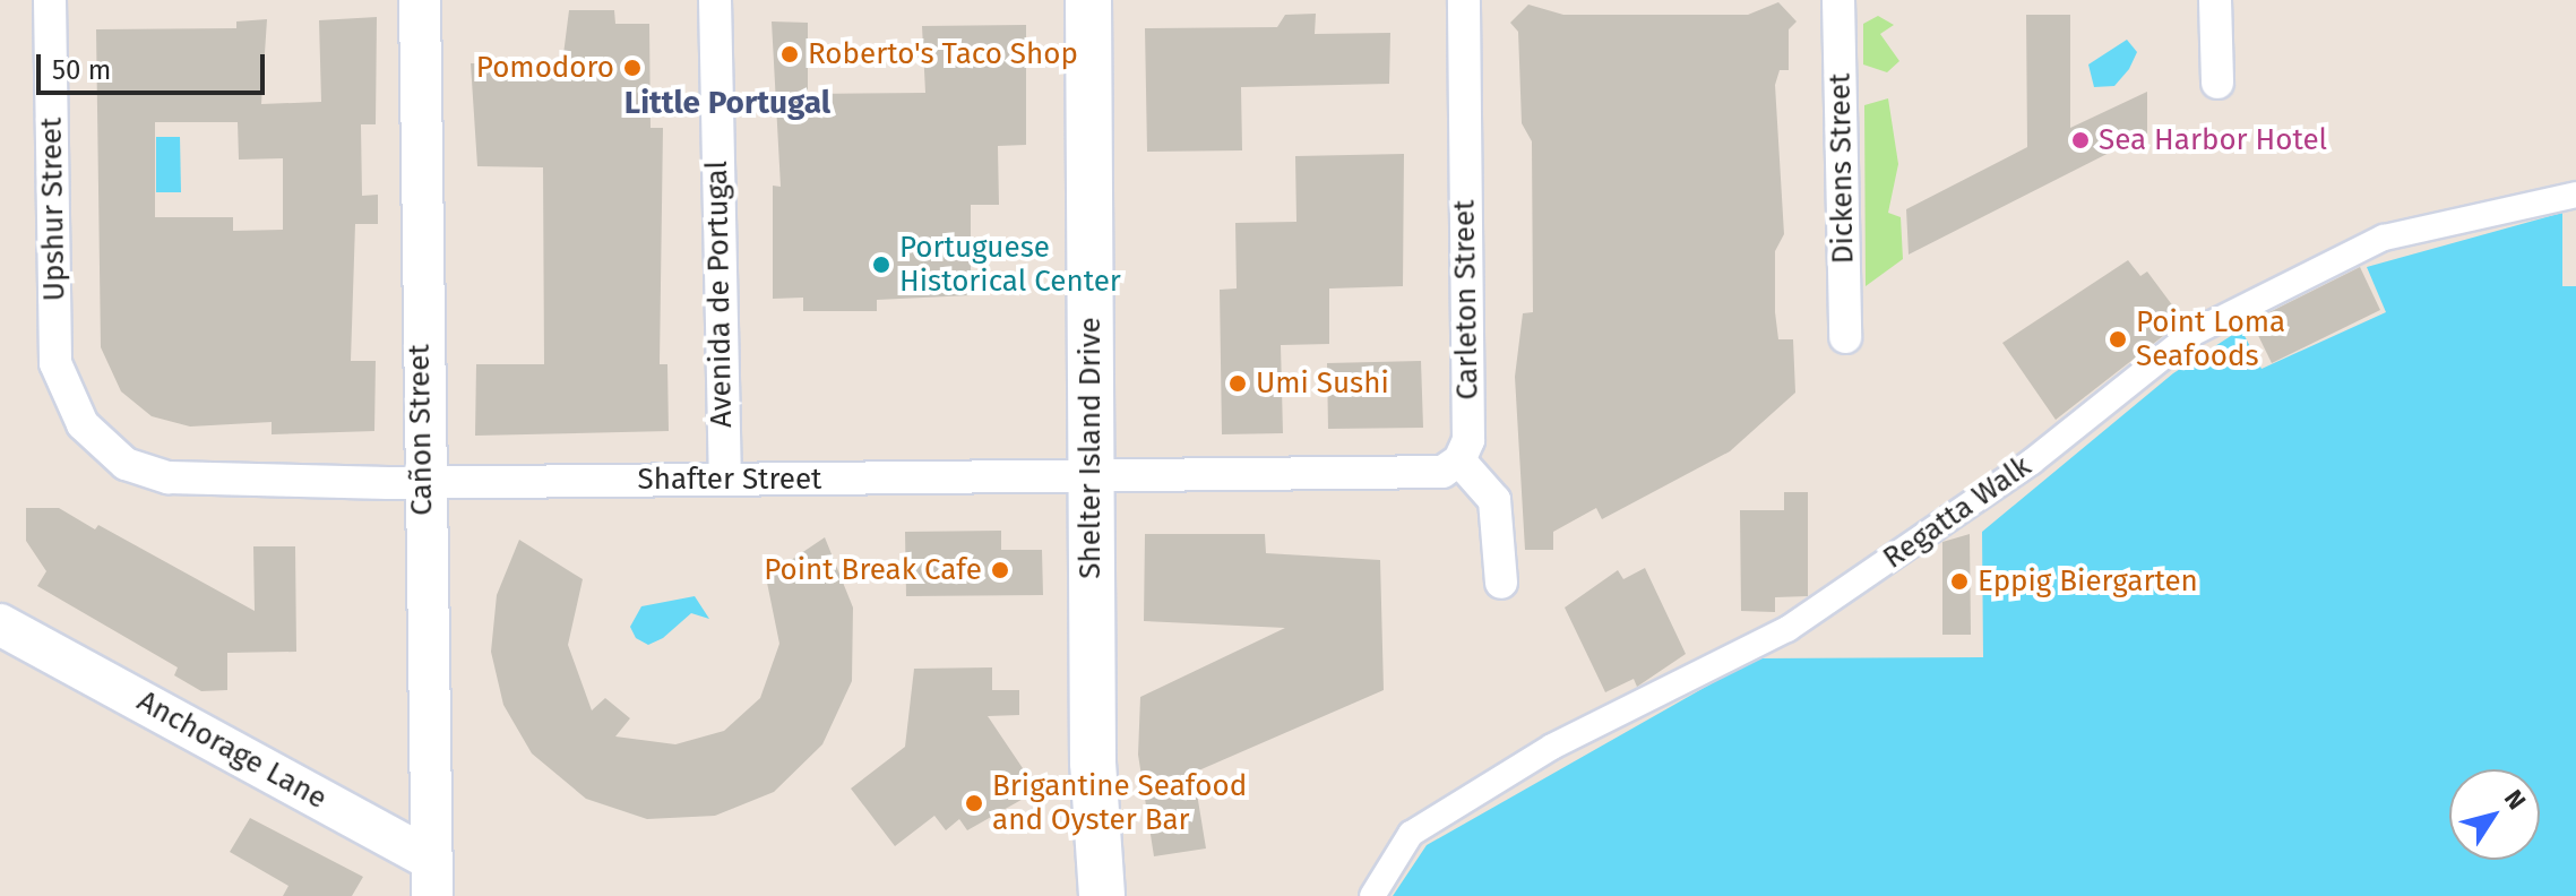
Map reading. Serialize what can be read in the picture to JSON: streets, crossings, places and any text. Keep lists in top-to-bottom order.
{
  "streets": {
    "main road": ["Shelter Island Drive"],
    "street": [
      "Dickens Street",
      "Upshur Street",
      "Avenida de Portugal",
      "Carleton Street",
      "Cañon Street",
      "Shafter Street",
      "Regatta Walk",
      "Anchorage Lane"
    ]
  },
  "crossings": [
    ["Upshur Street", "Shafter Street"],
    ["Avenida de Portugal", "Shafter Street"],
    ["Carleton Street", "Shafter Street"],
    ["Cañon Street", "Shafter Street"],
    ["Cañon Street", "Anchorage Lane"],
    ["Shelter Island Drive", "Shafter Street"]
  ],
  "districts": ["Little Portugal"],
  "places": [
    "Roberto's Taco Shop",
    "Pomodoro",
    "Sea Harbor Hotel",
    "Portuguese Historical Center",
    "Point Loma Seafoods",
    "Umi Sushi",
    "Point Break Cafe",
    "Eppig Biergarten",
    "Brigantine Seafood and Oyster Bar"
  ],
  "scale_bar": "50 m",
  "north": "top right"
}
